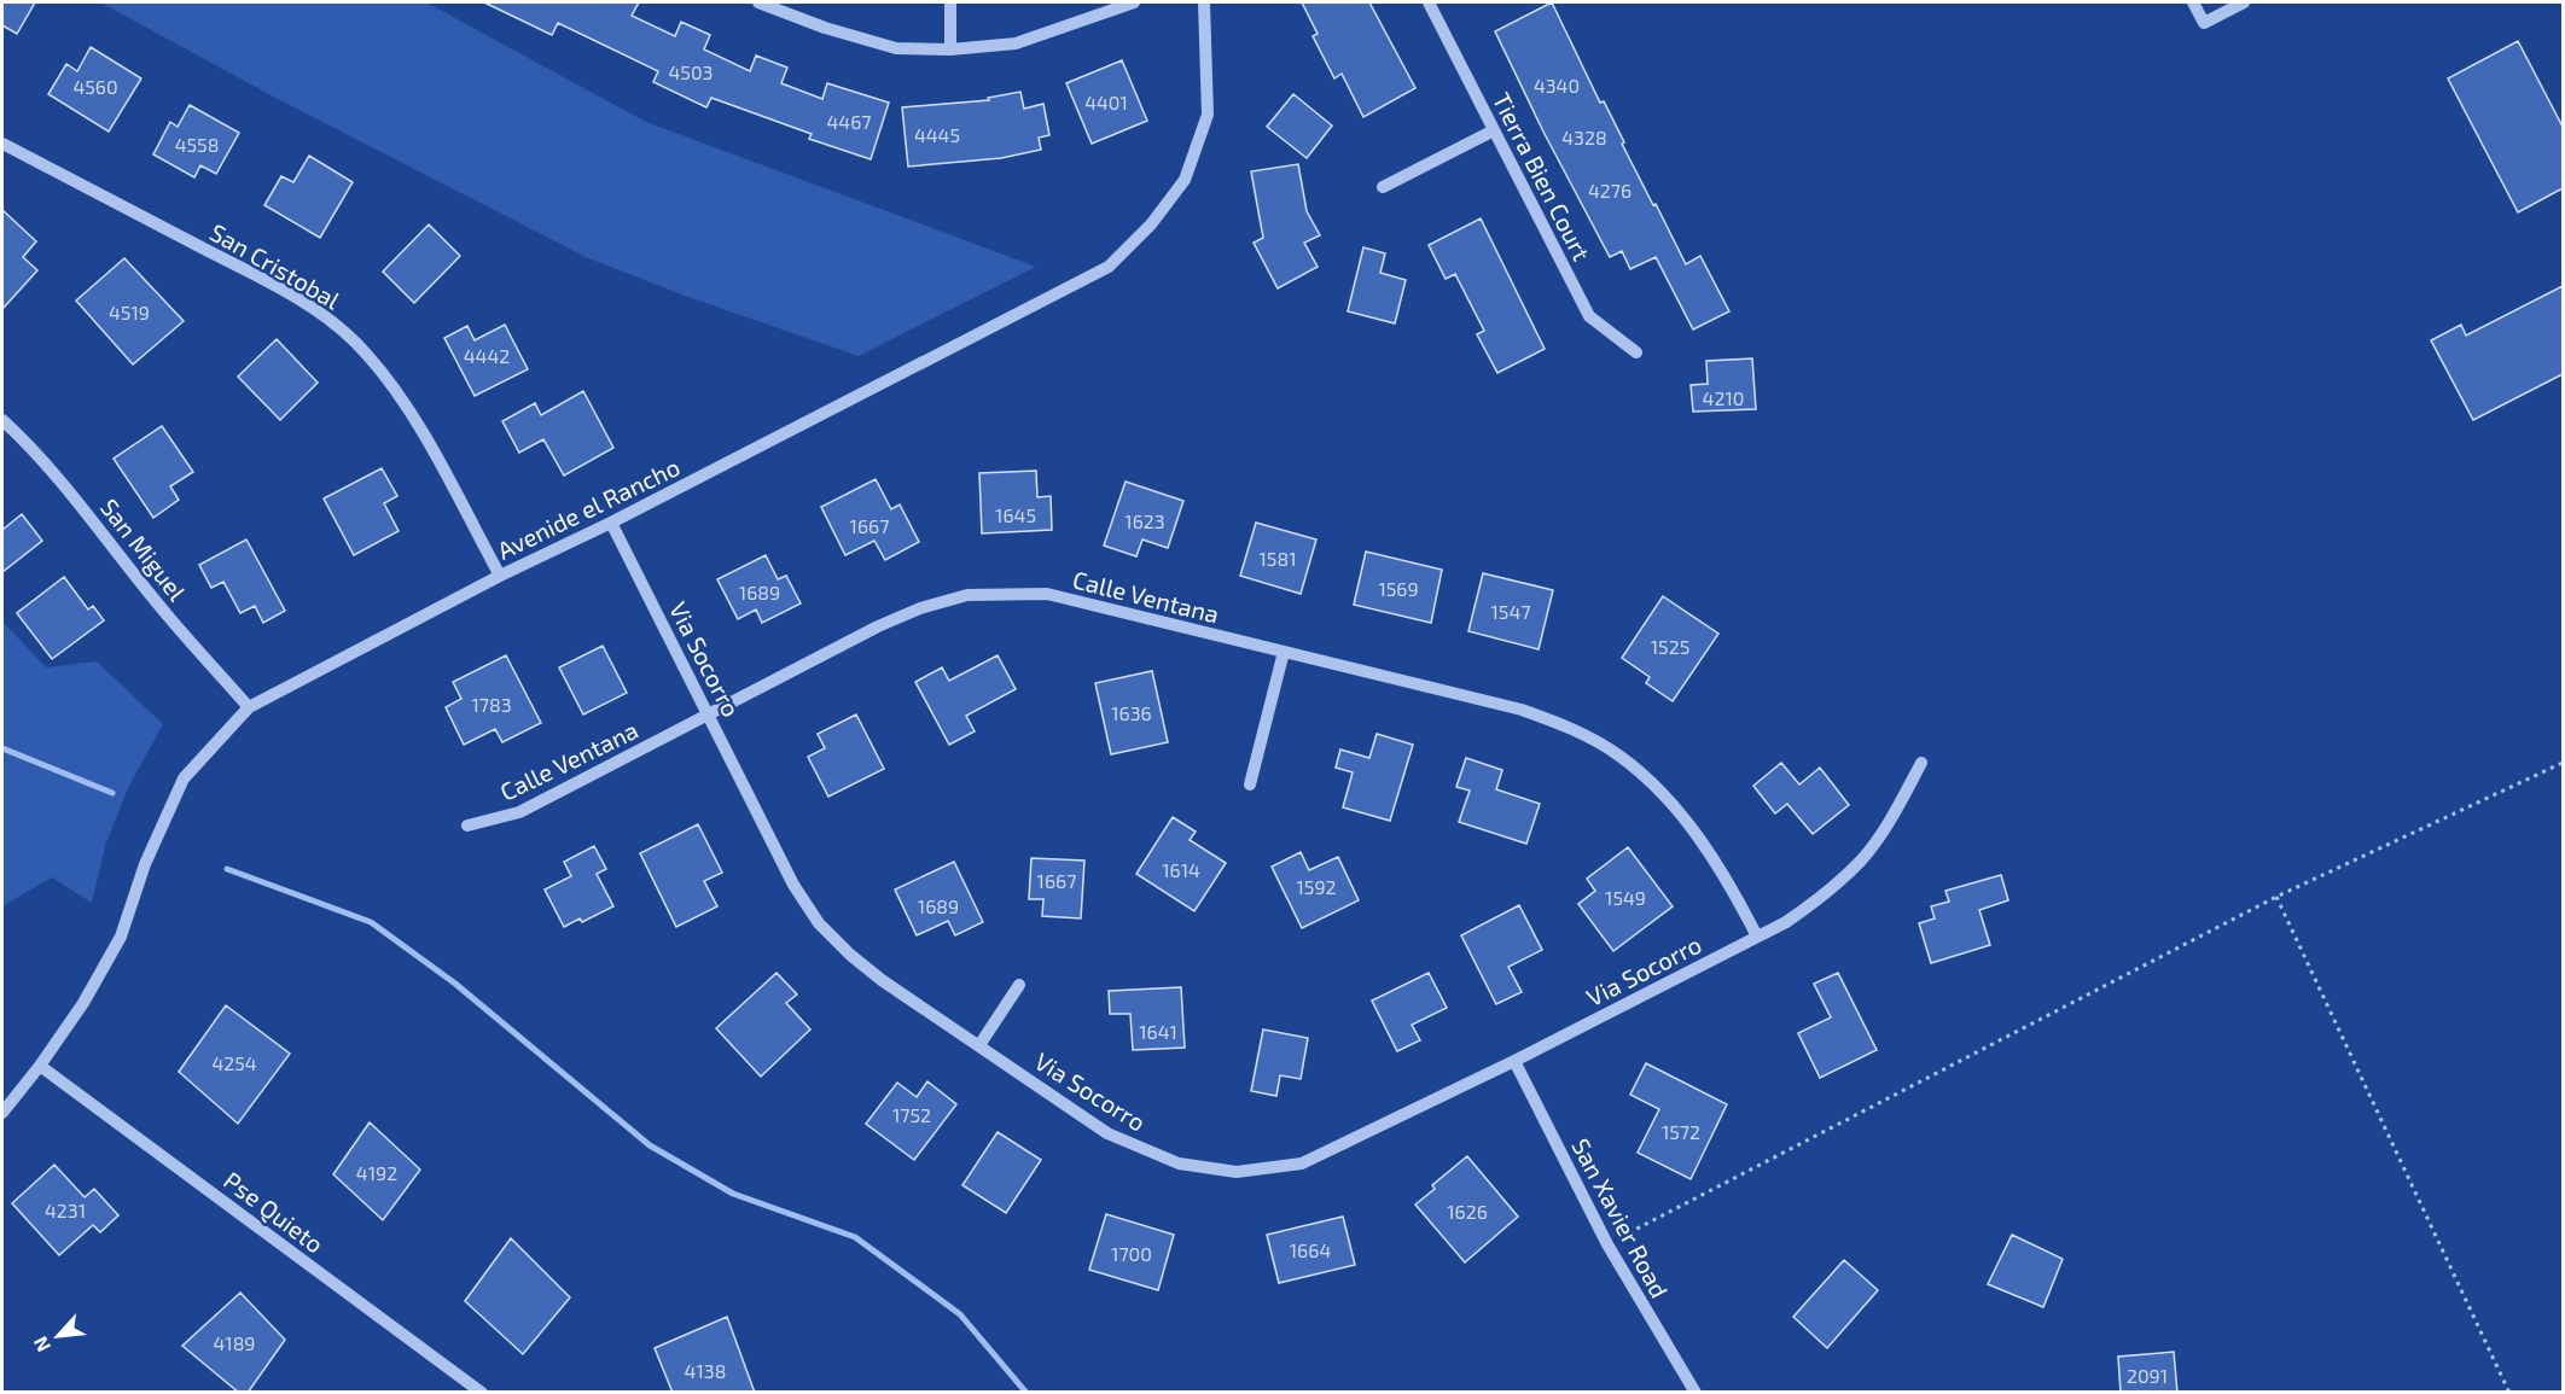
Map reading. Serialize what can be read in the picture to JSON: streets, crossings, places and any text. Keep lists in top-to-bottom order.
{
  "streets": {
    "street": [
      "Tierra Bien Court",
      "San Cristobal",
      "Avenide el Rancho",
      "San Miguel",
      "Calle Ventana",
      "Via Socorro",
      "Pse Quieto",
      "San Xavier Road"
    ]
  },
  "crossings": [
    ["San Cristobal", "Avenide el Rancho"],
    ["Avenide el Rancho", "San Miguel"],
    ["Avenide el Rancho", "Via Socorro"],
    ["Avenide el Rancho", "Pse Quieto"],
    ["Calle Ventana", "Via Socorro"],
    ["Via Socorro", "San Xavier Road"]
  ],
  "house_numbers": [
    "4503",
    "4340",
    "4560",
    "4401",
    "4467",
    "4445",
    "4328",
    "4558",
    "4276",
    "4519",
    "4442",
    "4210",
    "1645",
    "1623",
    "1667",
    "1581",
    "1569",
    "1689",
    "1547",
    "1525",
    "1783",
    "1636",
    "1614",
    "1667",
    "1592",
    "1549",
    "1689",
    "1641",
    "4254",
    "1752",
    "1572",
    "4192",
    "4231",
    "1626",
    "1664",
    "1700",
    "4189",
    "4138",
    "2091"
  ],
  "north": "bottom left"
}
